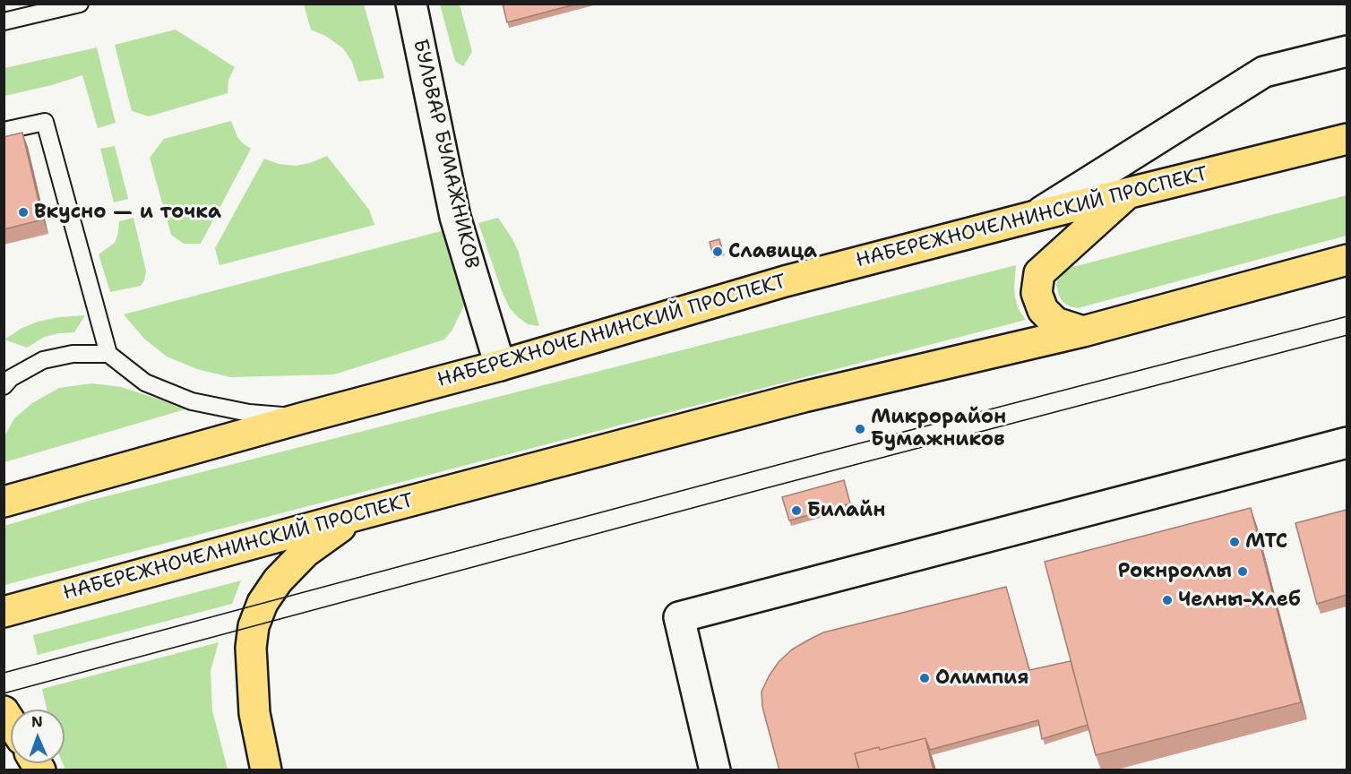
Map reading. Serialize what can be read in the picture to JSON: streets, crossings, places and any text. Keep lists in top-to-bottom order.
{
  "streets": {
    "main road": ["НАБЕРЕЖНОЧЕЛНИНСКИЙ ПРОСПЕКТ"],
    "street": ["БУЛЬВАР БУМАЖНИКОВ"]
  },
  "crossings": [
    ["БУЛЬВАР БУМАЖНИКОВ", "НАБЕРЕЖНОЧЕЛНИНСКИЙ ПРОСПЕКТ"]
  ],
  "places": [
    "Вкусно — и точка",
    "Славица",
    "Микрорайон Бумажников",
    "Билайн",
    "МТС",
    "Рокнроллы",
    "Челны-Хлеб",
    "Олимпия"
  ],
  "north": "top"
}
